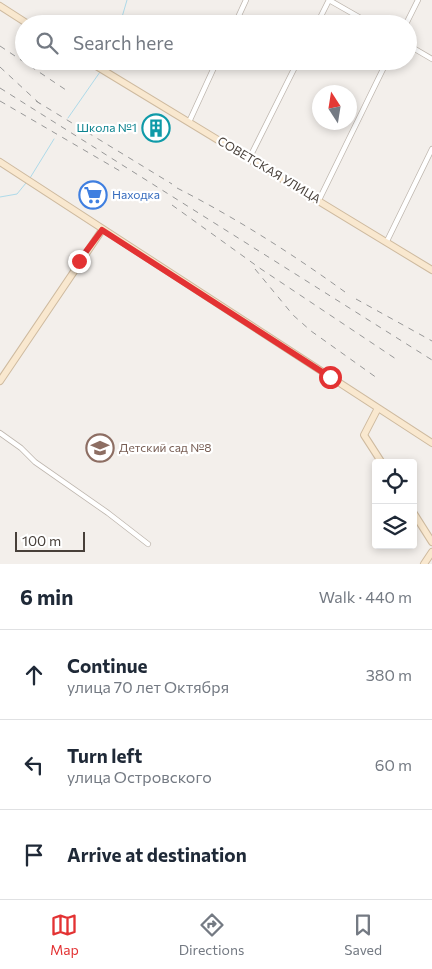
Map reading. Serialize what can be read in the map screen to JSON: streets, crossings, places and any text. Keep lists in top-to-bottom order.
{
  "streets": {
    "street": ["СОВЕТСКАЯ УЛИЦА"]
  },
  "places": {
    "building": ["Школа №1"],
    "supermarket": ["Находка"],
    "school or university": ["Детский сад №8"]
  },
  "scale_bar": "100 m",
  "north": "top",
  "page": {
    "search": "Search here",
    "scale": "100 m",
    "heading": ["6 min", "Walk · 440 m"],
    "list": [
      ["Continue", "улица 70 лет Октября", "380 m"],
      ["Turn left", "улица Островского", "60 m"],
      "Arrive at destination"
    ],
    "nav": ["Map", "Directions", "Saved"]
  }
}
